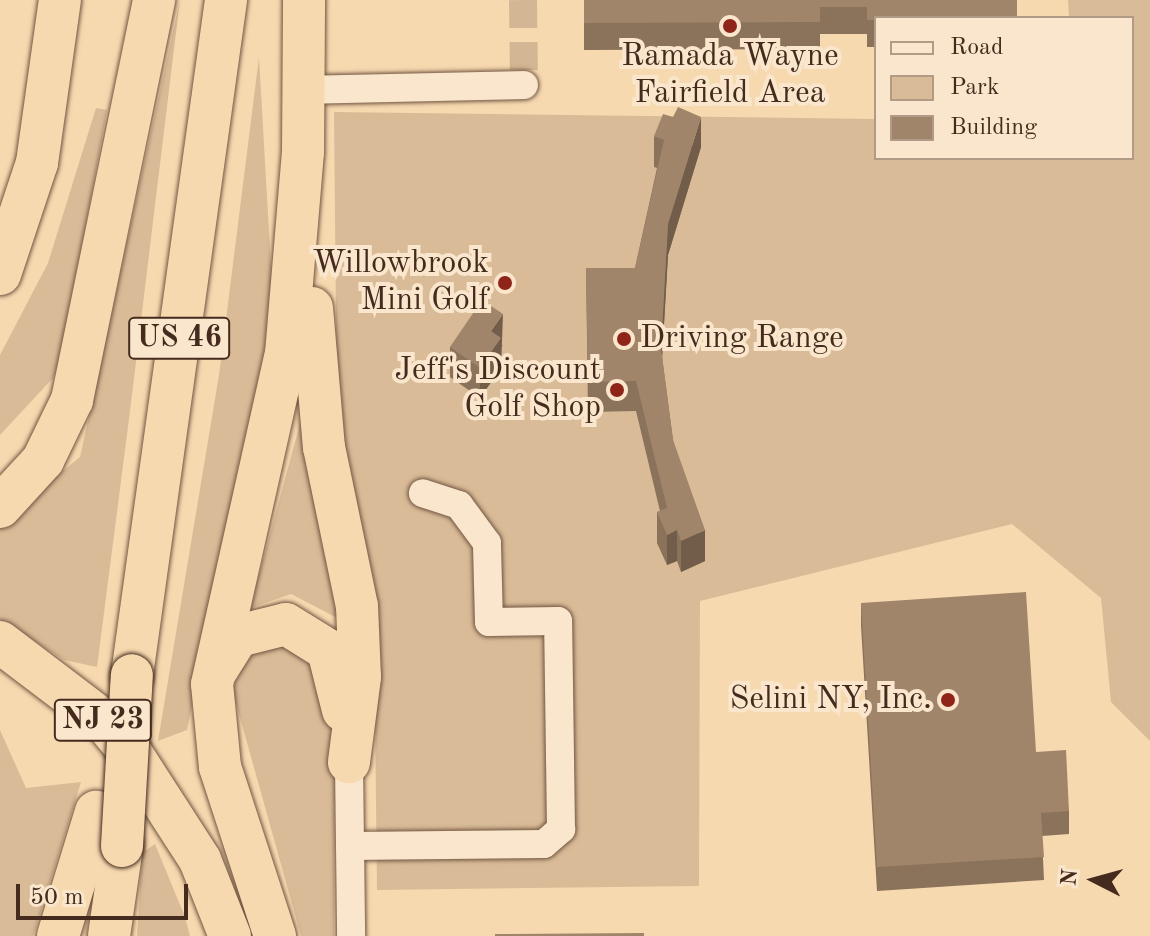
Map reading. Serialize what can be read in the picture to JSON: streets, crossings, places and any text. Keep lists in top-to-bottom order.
{
  "streets": {
    "highway": ["US 46", "NJ 23"]
  },
  "places": [
    "Ramada Wayne Fairfield Area",
    "Willowbrook Mini Golf",
    "Driving Range",
    "Jeff's Discount Golf Shop",
    "Selini NY, Inc."
  ],
  "legend": ["Road", "Park", "Building"],
  "scale_bar": "50 m",
  "north": "left"
}
